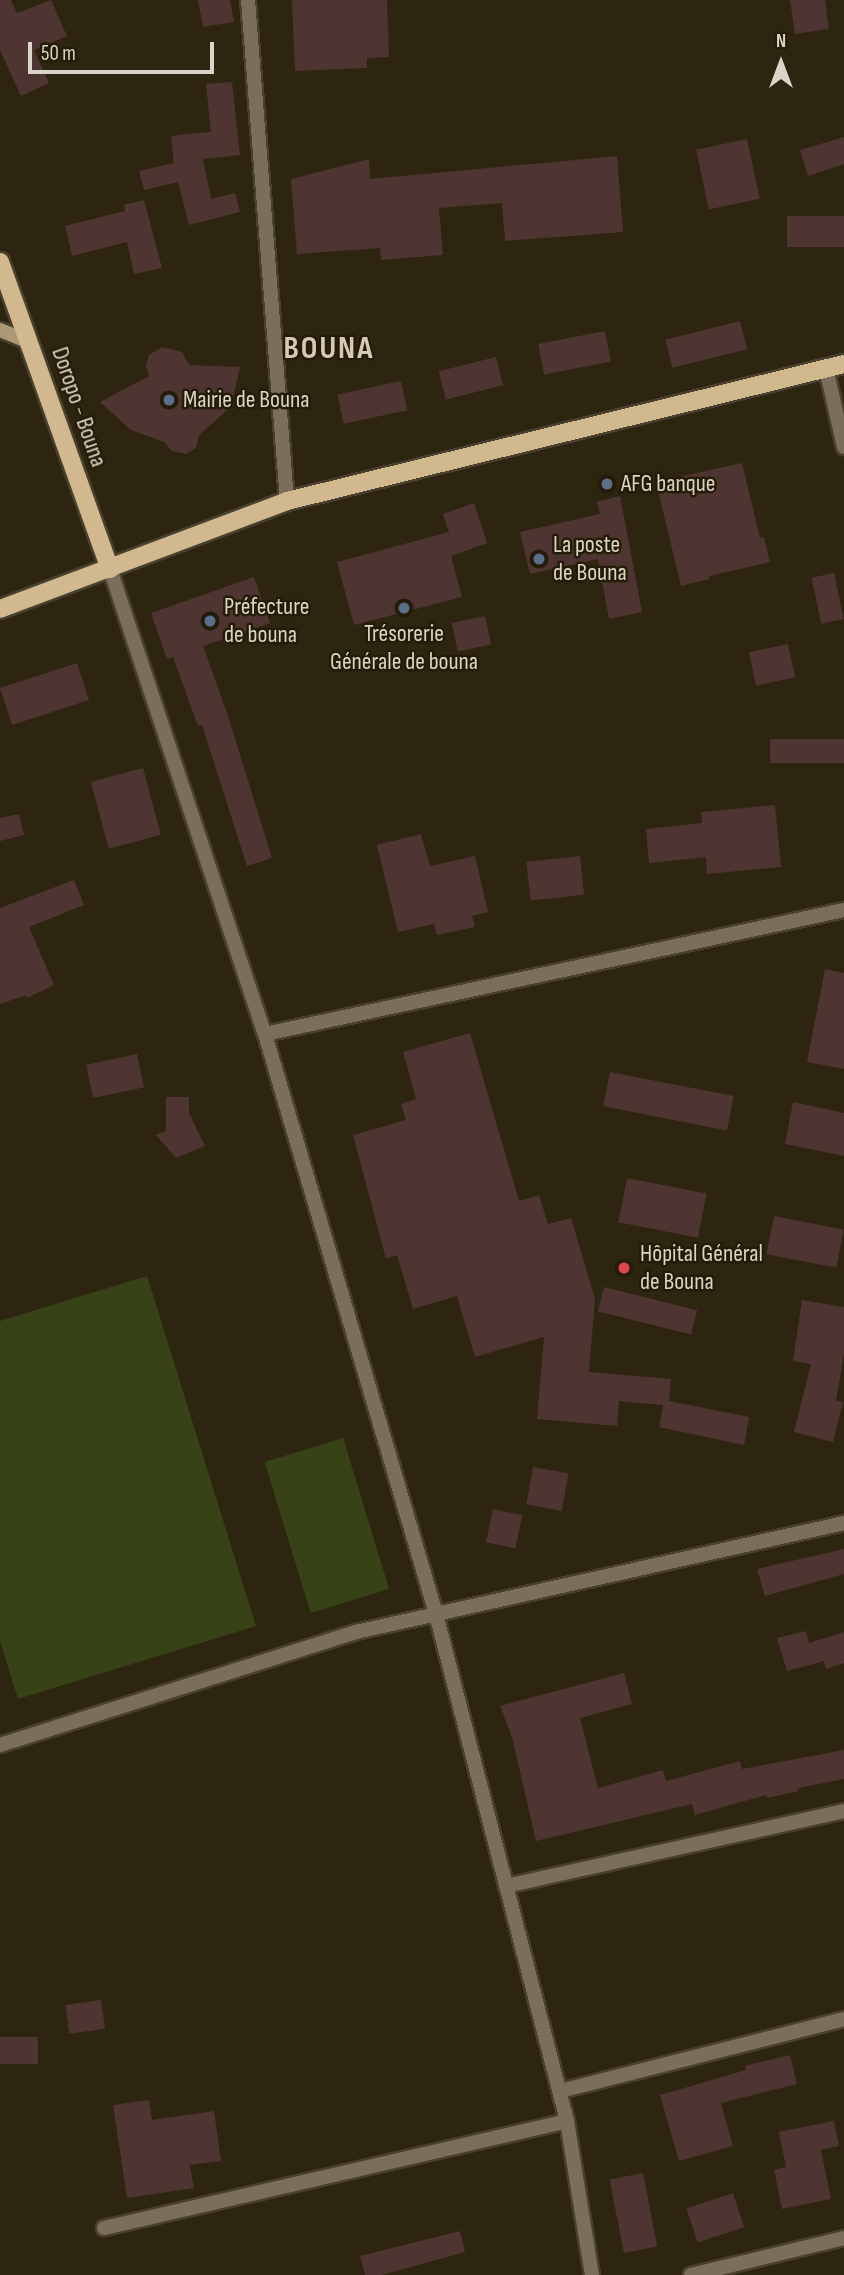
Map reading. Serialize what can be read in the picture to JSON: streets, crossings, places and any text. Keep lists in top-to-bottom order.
{
  "streets": {
    "main road": ["Doropo - Bouna"]
  },
  "districts": ["BOUNA"],
  "places": [
    "Mairie de Bouna",
    "AFG banque",
    "La poste de Bouna",
    "Trésorerie Générale de bouna",
    "Préfecture de bouna",
    "Hôpital Général de Bouna"
  ],
  "scale_bar": "50 m",
  "north": "top"
}
